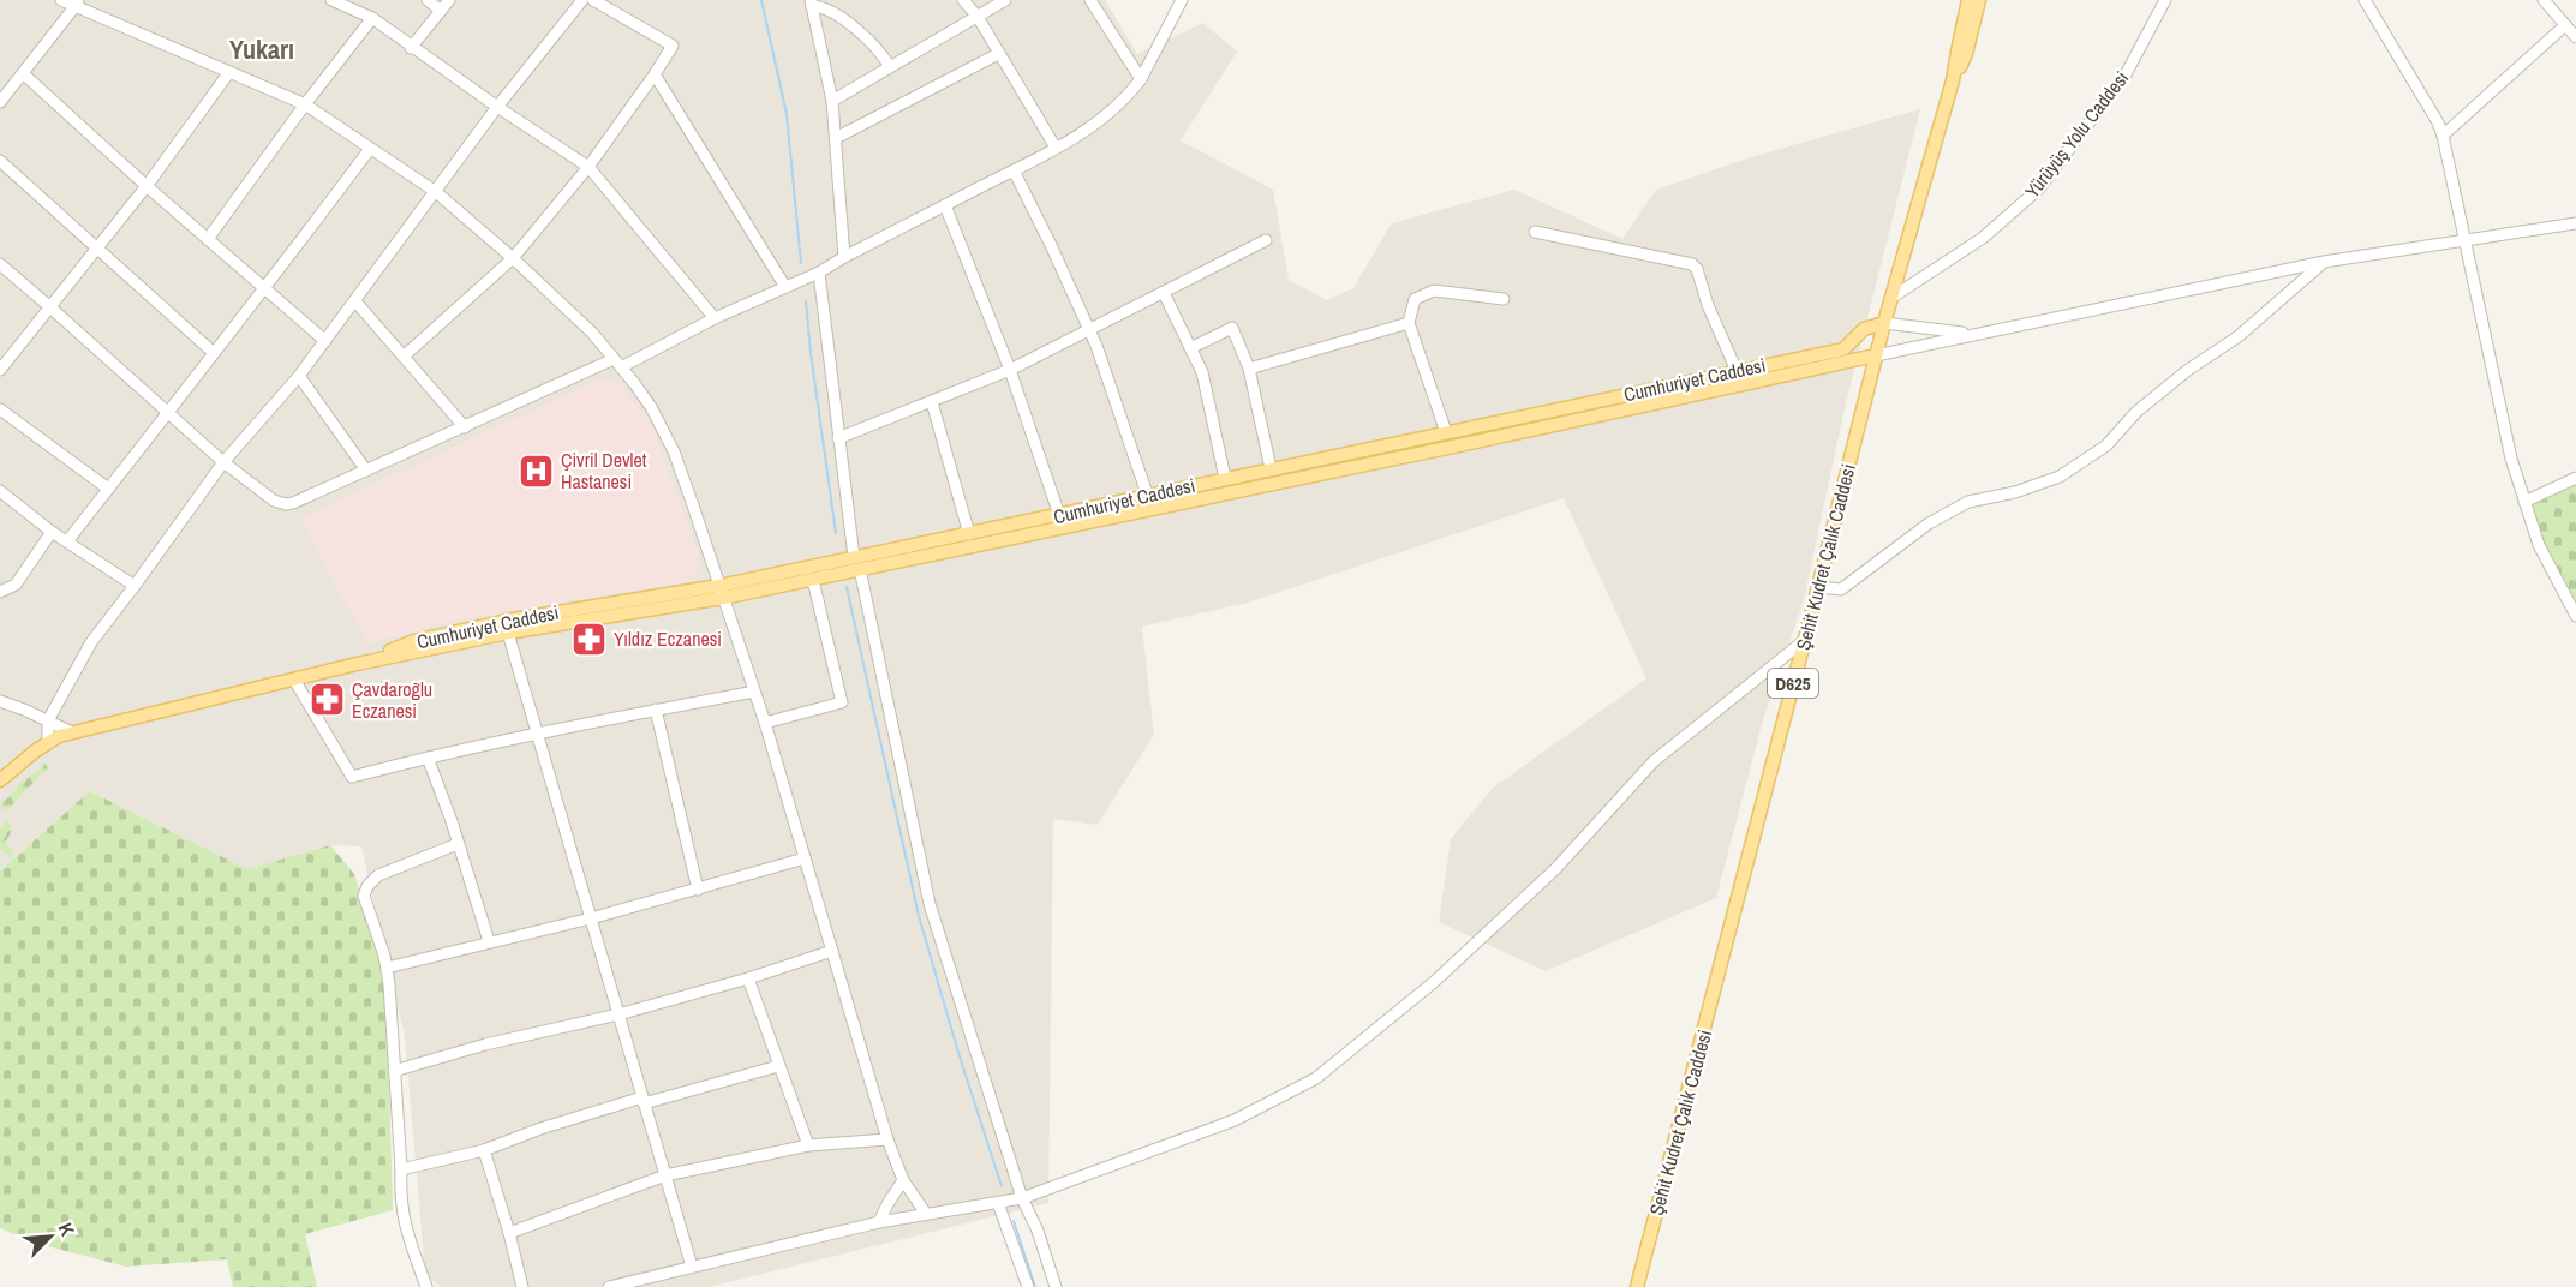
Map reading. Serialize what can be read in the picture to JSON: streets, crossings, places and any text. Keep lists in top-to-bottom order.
{
  "streets": {
    "main road": ["Cumhuriyet Caddesi", "Şehit Kudret Çalık Caddesi", "D625"],
    "street": ["Yürüyüş Yolu Caddesi"]
  },
  "crossings": [
    ["Yürüyüş Yolu Caddesi", "Şehit Kudret Çalık Caddesi"],
    ["Cumhuriyet Caddesi", "Şehit Kudret Çalık Caddesi"]
  ],
  "districts": ["Yukarı"],
  "places": {
    "hospital": ["Çivril Devlet Hastanesi"],
    "pharmacy": ["Yıldız Eczanesi", "Çavdaroğlu Eczanesi"]
  },
  "north": "top right"
}
